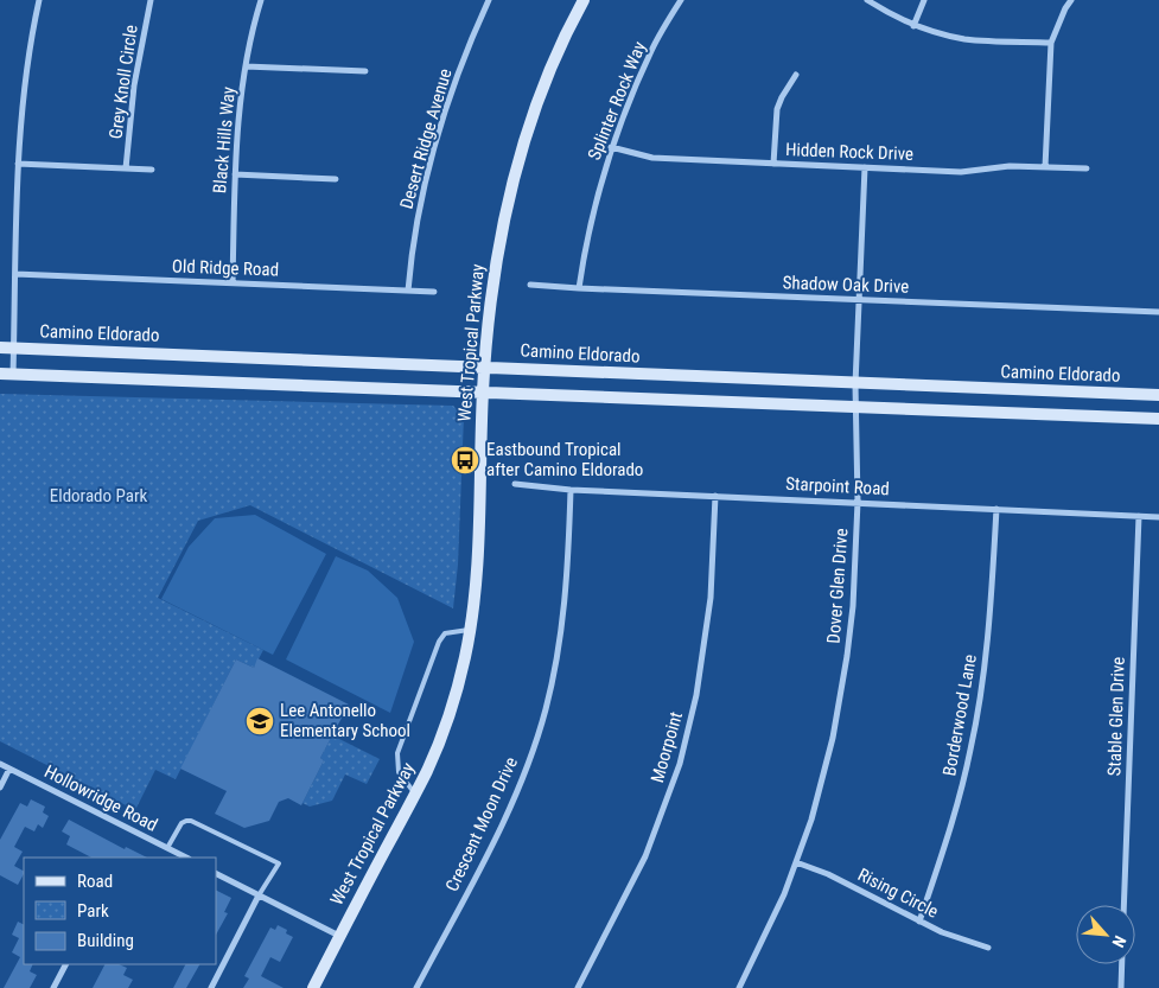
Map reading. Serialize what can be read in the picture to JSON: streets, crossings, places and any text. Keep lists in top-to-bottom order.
{
  "streets": {
    "main road": ["Camino Eldorado", "West Tropical Parkway"],
    "street": [
      "Grey Knoll Circle",
      "Splinter Rock Way",
      "Desert Ridge Avenue",
      "Black Hills Way",
      "Hidden Rock Drive",
      "Old Ridge Road",
      "Shadow Oak Drive",
      "Starpoint Road",
      "Dover Glen Drive",
      "Borderwood Lane",
      "Stable Glen Drive",
      "Moorpoint",
      "Hollowridge Road",
      "Crescent Moon Drive",
      "Rising Circle"
    ]
  },
  "crossings": [
    ["Splinter Rock Way", "Hidden Rock Drive"],
    ["Splinter Rock Way", "Shadow Oak Drive"],
    ["Desert Ridge Avenue", "Old Ridge Road"],
    ["Black Hills Way", "Old Ridge Road"],
    ["Hidden Rock Drive", "Dover Glen Drive"],
    ["Shadow Oak Drive", "Dover Glen Drive"],
    ["Camino Eldorado", "West Tropical Parkway"],
    ["Camino Eldorado", "Dover Glen Drive"],
    ["Starpoint Road", "Dover Glen Drive"],
    ["Starpoint Road", "Borderwood Lane"],
    ["Starpoint Road", "Stable Glen Drive"],
    ["Starpoint Road", "Moorpoint"],
    ["Starpoint Road", "Crescent Moon Drive"],
    ["Dover Glen Drive", "Rising Circle"],
    ["Borderwood Lane", "Rising Circle"]
  ],
  "parks": ["Eldorado Park"],
  "places": {
    "bus stop": ["Eastbound Tropical after Camino Eldorado"],
    "school or university": ["Lee Antonello Elementary School"]
  },
  "legend": ["Road", "Park", "Building"],
  "north": "bottom right"
}
